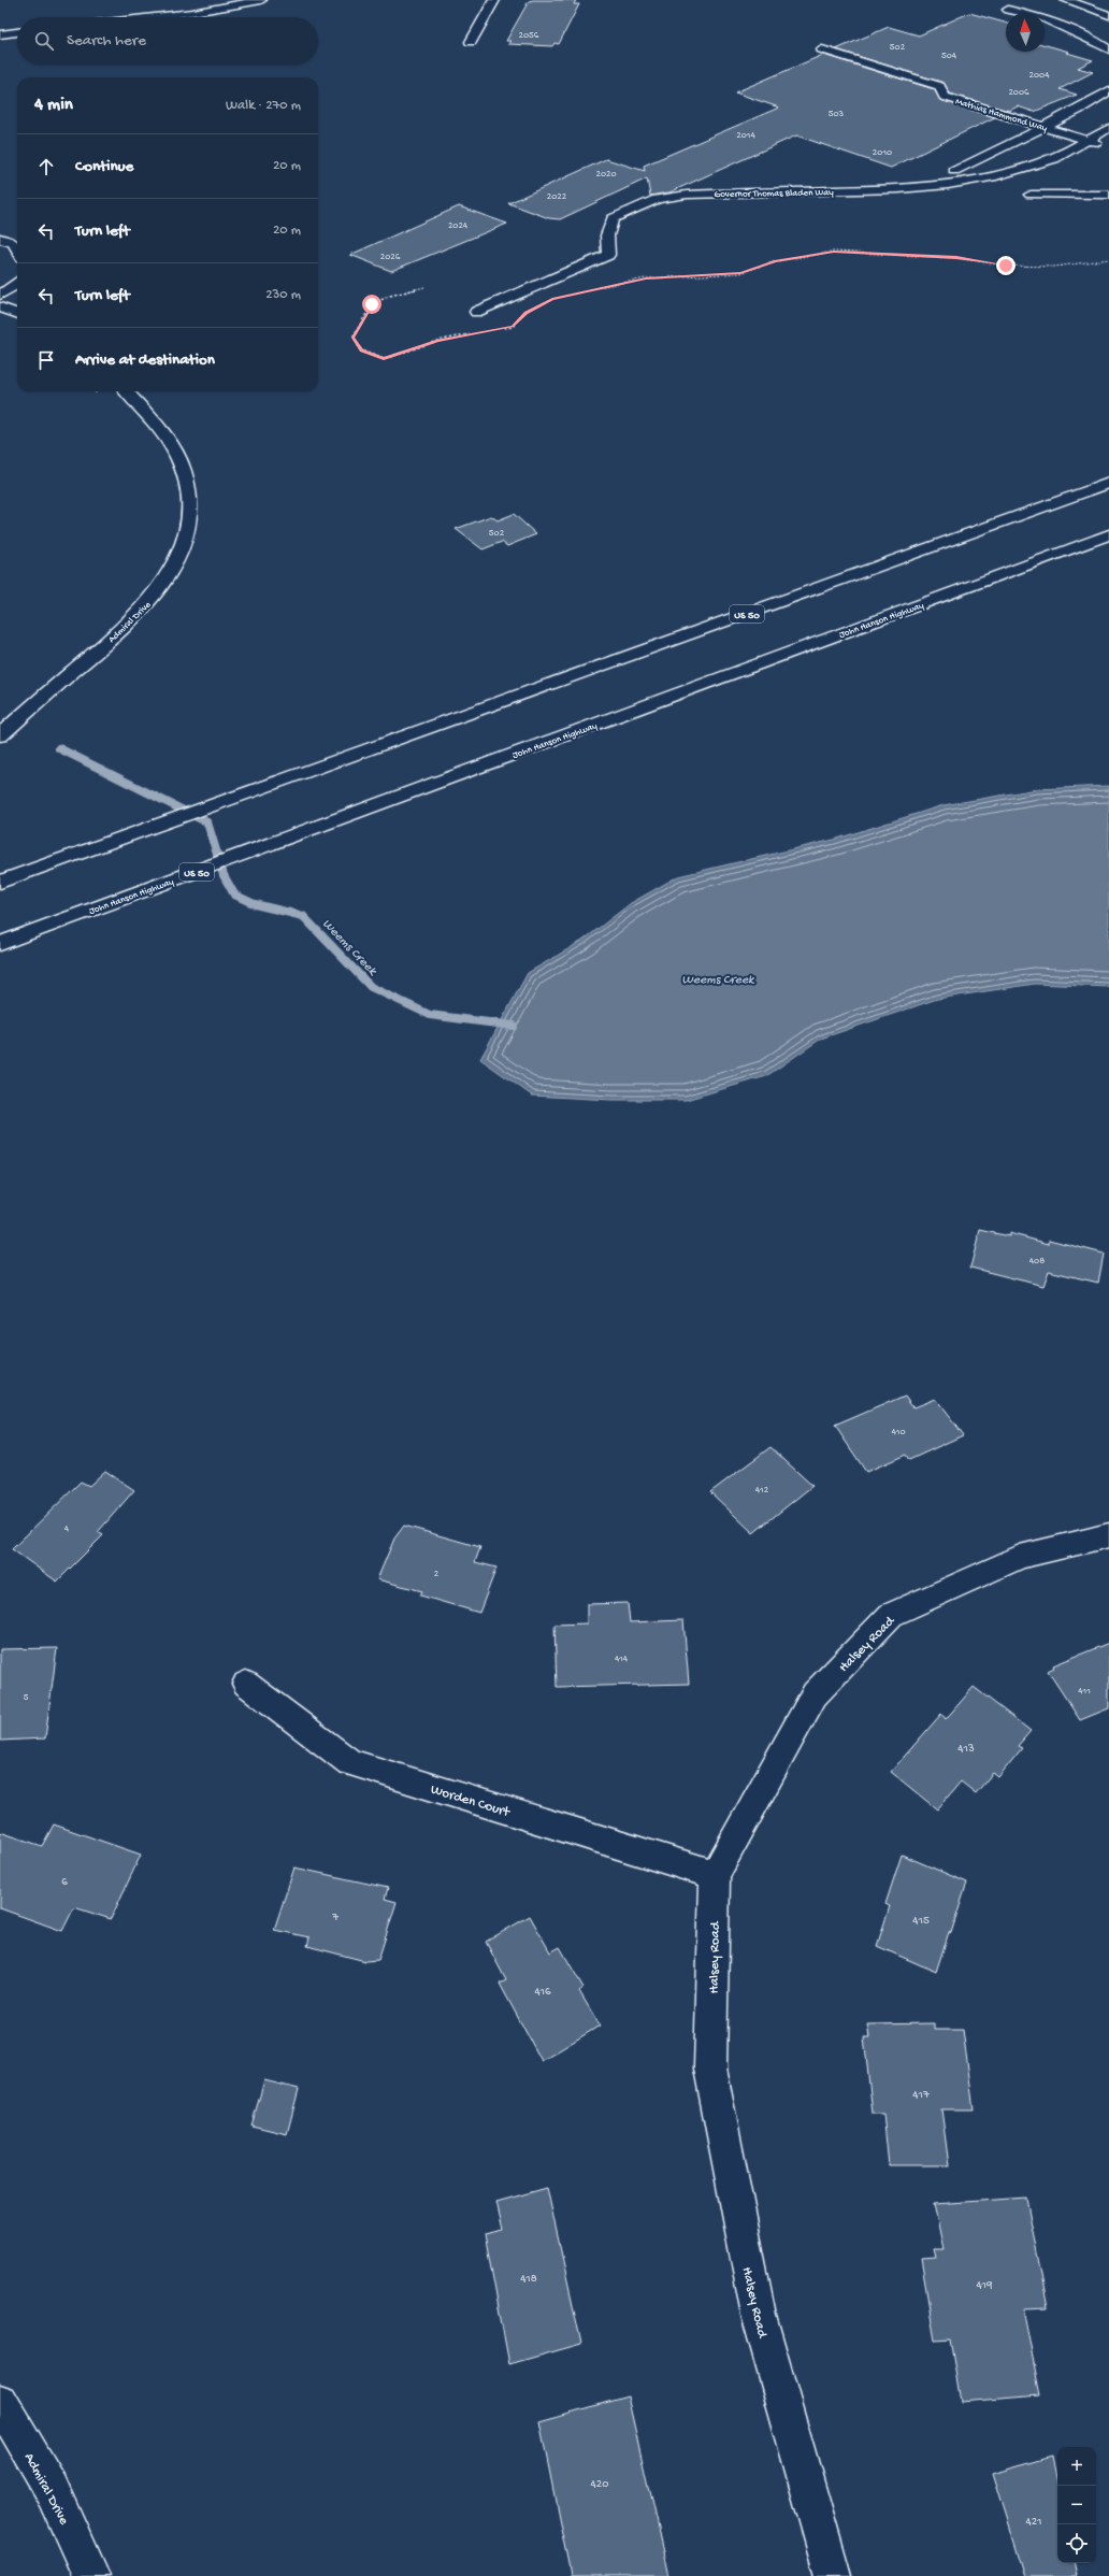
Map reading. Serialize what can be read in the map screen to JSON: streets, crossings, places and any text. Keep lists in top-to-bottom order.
{
  "streets": {
    "main road": [
      "Mathias Hammond Way",
      "Governor Thomas Bladen Way",
      "US 50",
      "John Hanson Highway",
      "Admiral Drive",
      "Halsey Road",
      "Worden Court"
    ]
  },
  "crossings": [
    ["Mathias Hammond Way", "Governor Thomas Bladen Way"],
    ["Halsey Road", "Worden Court"]
  ],
  "water": ["Weems Creek"],
  "house_numbers": [
    "2056",
    "502",
    "504",
    "2004",
    "2006",
    "503",
    "2014",
    "2010",
    "2020",
    "2022",
    "2024",
    "2026",
    "502",
    "408",
    "410",
    "412",
    "4",
    "2",
    "414",
    "411",
    "5",
    "413",
    "6",
    "7",
    "415",
    "416",
    "417",
    "418",
    "419",
    "420",
    "421"
  ],
  "north": "top",
  "page": {
    "search": "Search here",
    "heading": ["4 min", "Walk · 270 m"],
    "list": [
      ["Continue", "20 m"],
      ["Turn left", "20 m"],
      ["Turn left", "230 m"],
      "Arrive at destination"
    ],
    "map_buttons": ["+", "−"]
  }
}
